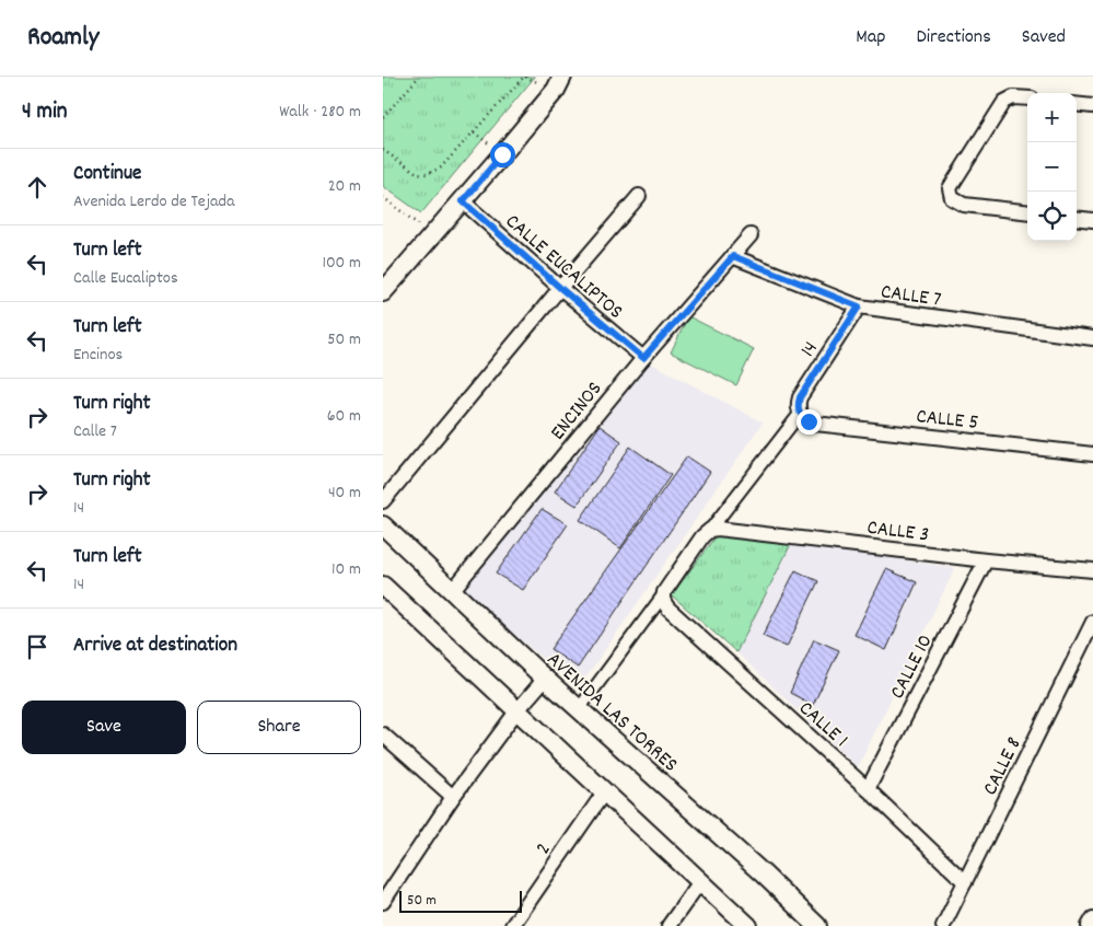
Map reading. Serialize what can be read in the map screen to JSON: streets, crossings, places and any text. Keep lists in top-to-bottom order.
{
  "streets": {
    "street": [
      "CALLE EUCALIPTOS",
      "CALLE 7",
      "14",
      "ENCINOS",
      "CALLE 5",
      "CALLE 3",
      "CALLE 10",
      "AVENIDA LAS TORRES",
      "CALLE 1",
      "CALLE 8",
      "2"
    ]
  },
  "crossings": [
    ["CALLE EUCALIPTOS", "ENCINOS"],
    ["CALLE 7", "14"],
    ["CALLE 7", "ENCINOS"],
    ["14", "CALLE 5"],
    ["ENCINOS", "AVENIDA LAS TORRES"],
    ["CALLE 3", "CALLE 10"],
    ["CALLE 10", "CALLE 1"],
    ["CALLE 1", "CALLE 8"]
  ],
  "scale_bar": "50 m",
  "page": {
    "header": "Roamly",
    "nav": ["Map", "Directions", "Saved"],
    "heading": ["4 min", "Walk · 280 m"],
    "map_buttons": ["+", "−"],
    "list": [
      ["Continue", "Avenida Lerdo de Tejada", "20 m"],
      ["Turn left", "Calle Eucaliptos", "100 m"],
      ["Turn left", "Encinos", "50 m"],
      ["Turn right", "Calle 7", "60 m"],
      ["Turn right", "14", "40 m"],
      ["Turn left", "14", "10 m"],
      "Arrive at destination"
    ],
    "buttons": ["Save", "Share"],
    "scale": "50 m"
  }
}
